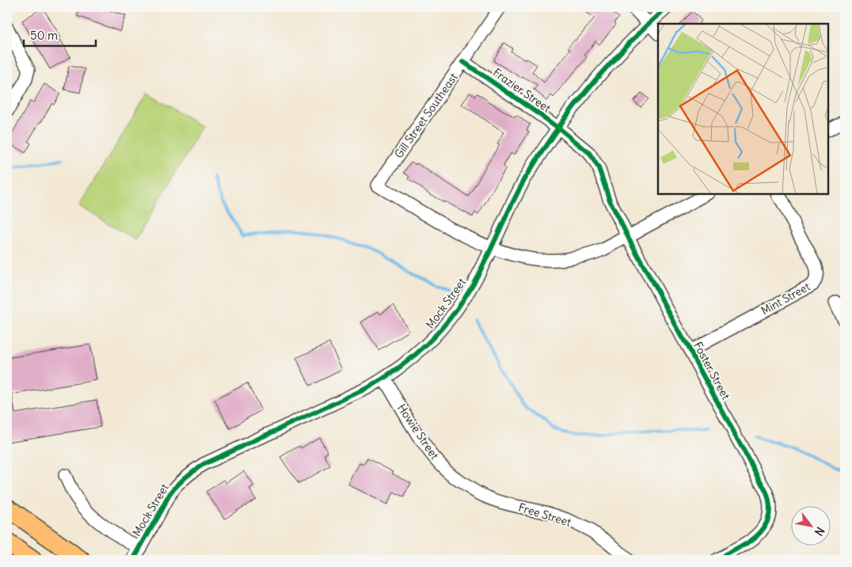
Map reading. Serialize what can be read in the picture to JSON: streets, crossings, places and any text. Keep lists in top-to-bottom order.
{
  "streets": {
    "street": [
      "Frazier Street",
      "Gill Street Southeast",
      "Mint Street",
      "Mock Street",
      "Foster Street",
      "Howie Street",
      "Free Street"
    ]
  },
  "crossings": [
    ["Frazier Street", "Gill Street Southeast"],
    ["Frazier Street", "Mock Street"],
    ["Frazier Street", "Foster Street"],
    ["Gill Street Southeast", "Mock Street"],
    ["Mint Street", "Foster Street"],
    ["Mock Street", "Howie Street"],
    ["Howie Street", "Free Street"]
  ],
  "scale_bar": "50 m",
  "north": "bottom right"
}
